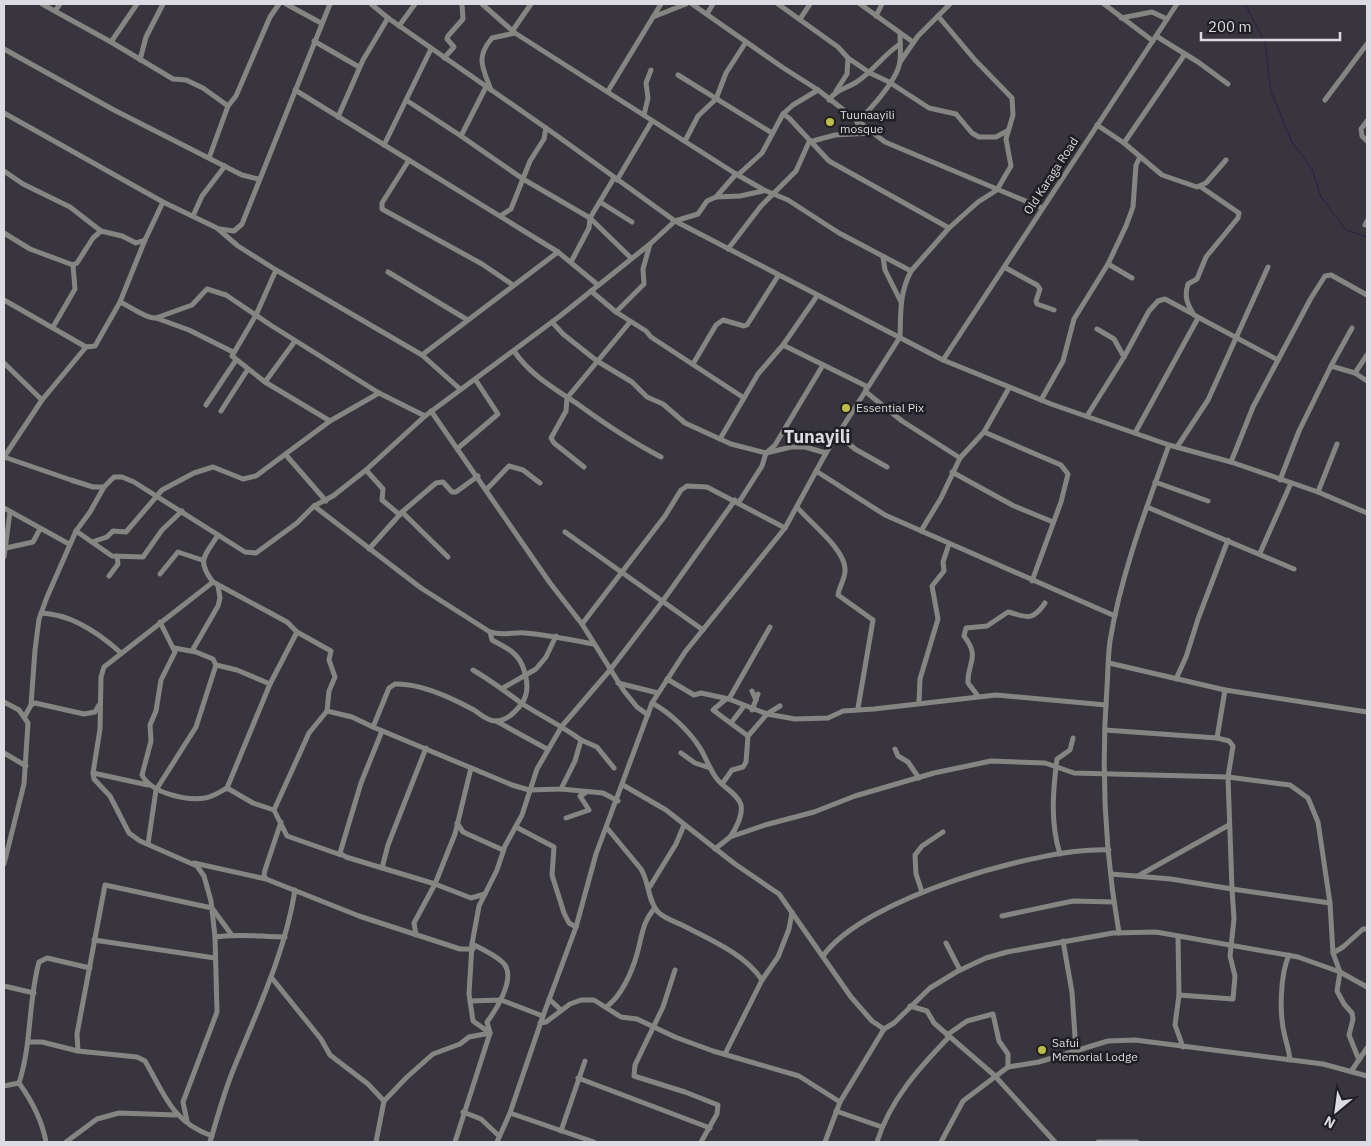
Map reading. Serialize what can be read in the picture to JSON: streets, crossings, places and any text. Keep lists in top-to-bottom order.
{
  "streets": {
    "street": ["Old Karaga Road"]
  },
  "districts": ["Tunayili"],
  "places": ["Tuunaayili mosque", "Essential Pix", "Safui Memorial Lodge"],
  "scale_bar": "200 m",
  "north": "bottom left"
}
